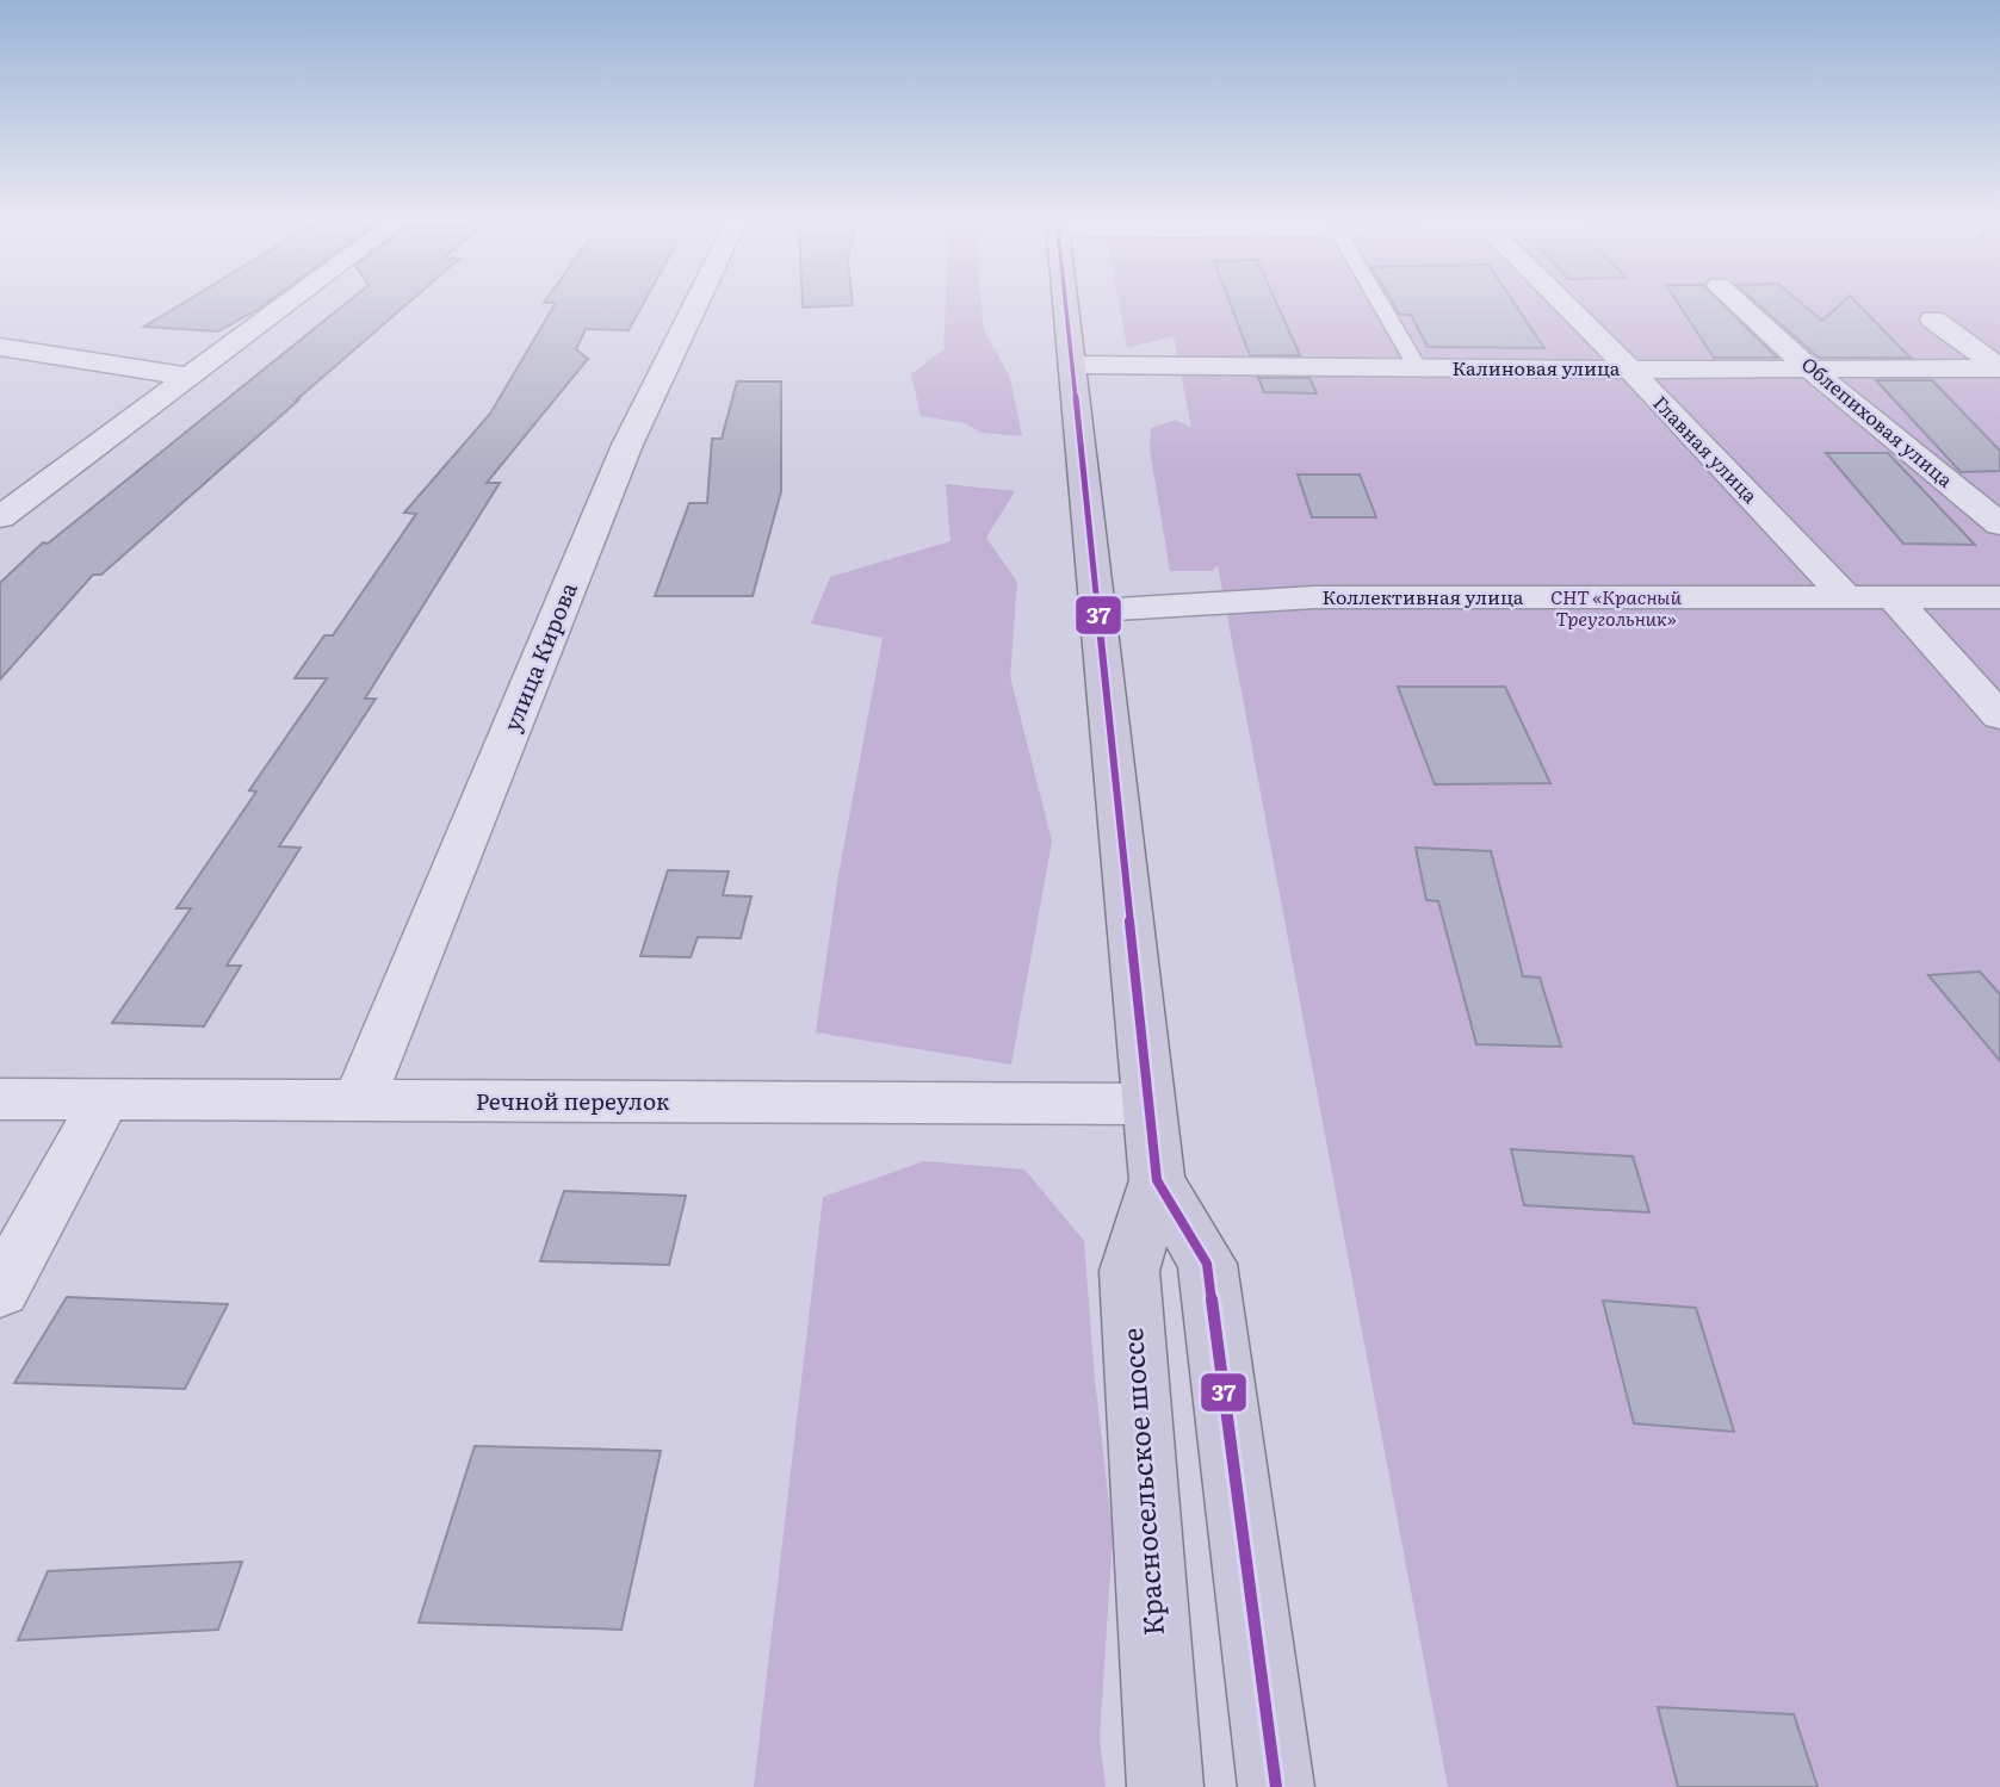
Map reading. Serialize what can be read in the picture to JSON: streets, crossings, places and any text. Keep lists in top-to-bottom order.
{
  "streets": {
    "highway": ["Красносельское шоссе"],
    "street": [
      "Калиновая улица",
      "Облепиховая улица",
      "Главная улица",
      "Коллективная улица",
      "улица Кирова",
      "Речной переулок"
    ]
  },
  "crossings": [
    ["Калиновая улица", "Облепиховая улица"],
    ["Калиновая улица", "Главная улица"],
    ["Калиновая улица", "Красносельское шоссе"],
    ["Главная улица", "Коллективная улица"],
    ["Коллективная улица", "Красносельское шоссе"],
    ["улица Кирова", "Речной переулок"],
    ["Речной переулок", "Красносельское шоссе"]
  ],
  "parks": ["СНТ «Красный Треугольник»"],
  "lines": ["transit line 37"]
}
